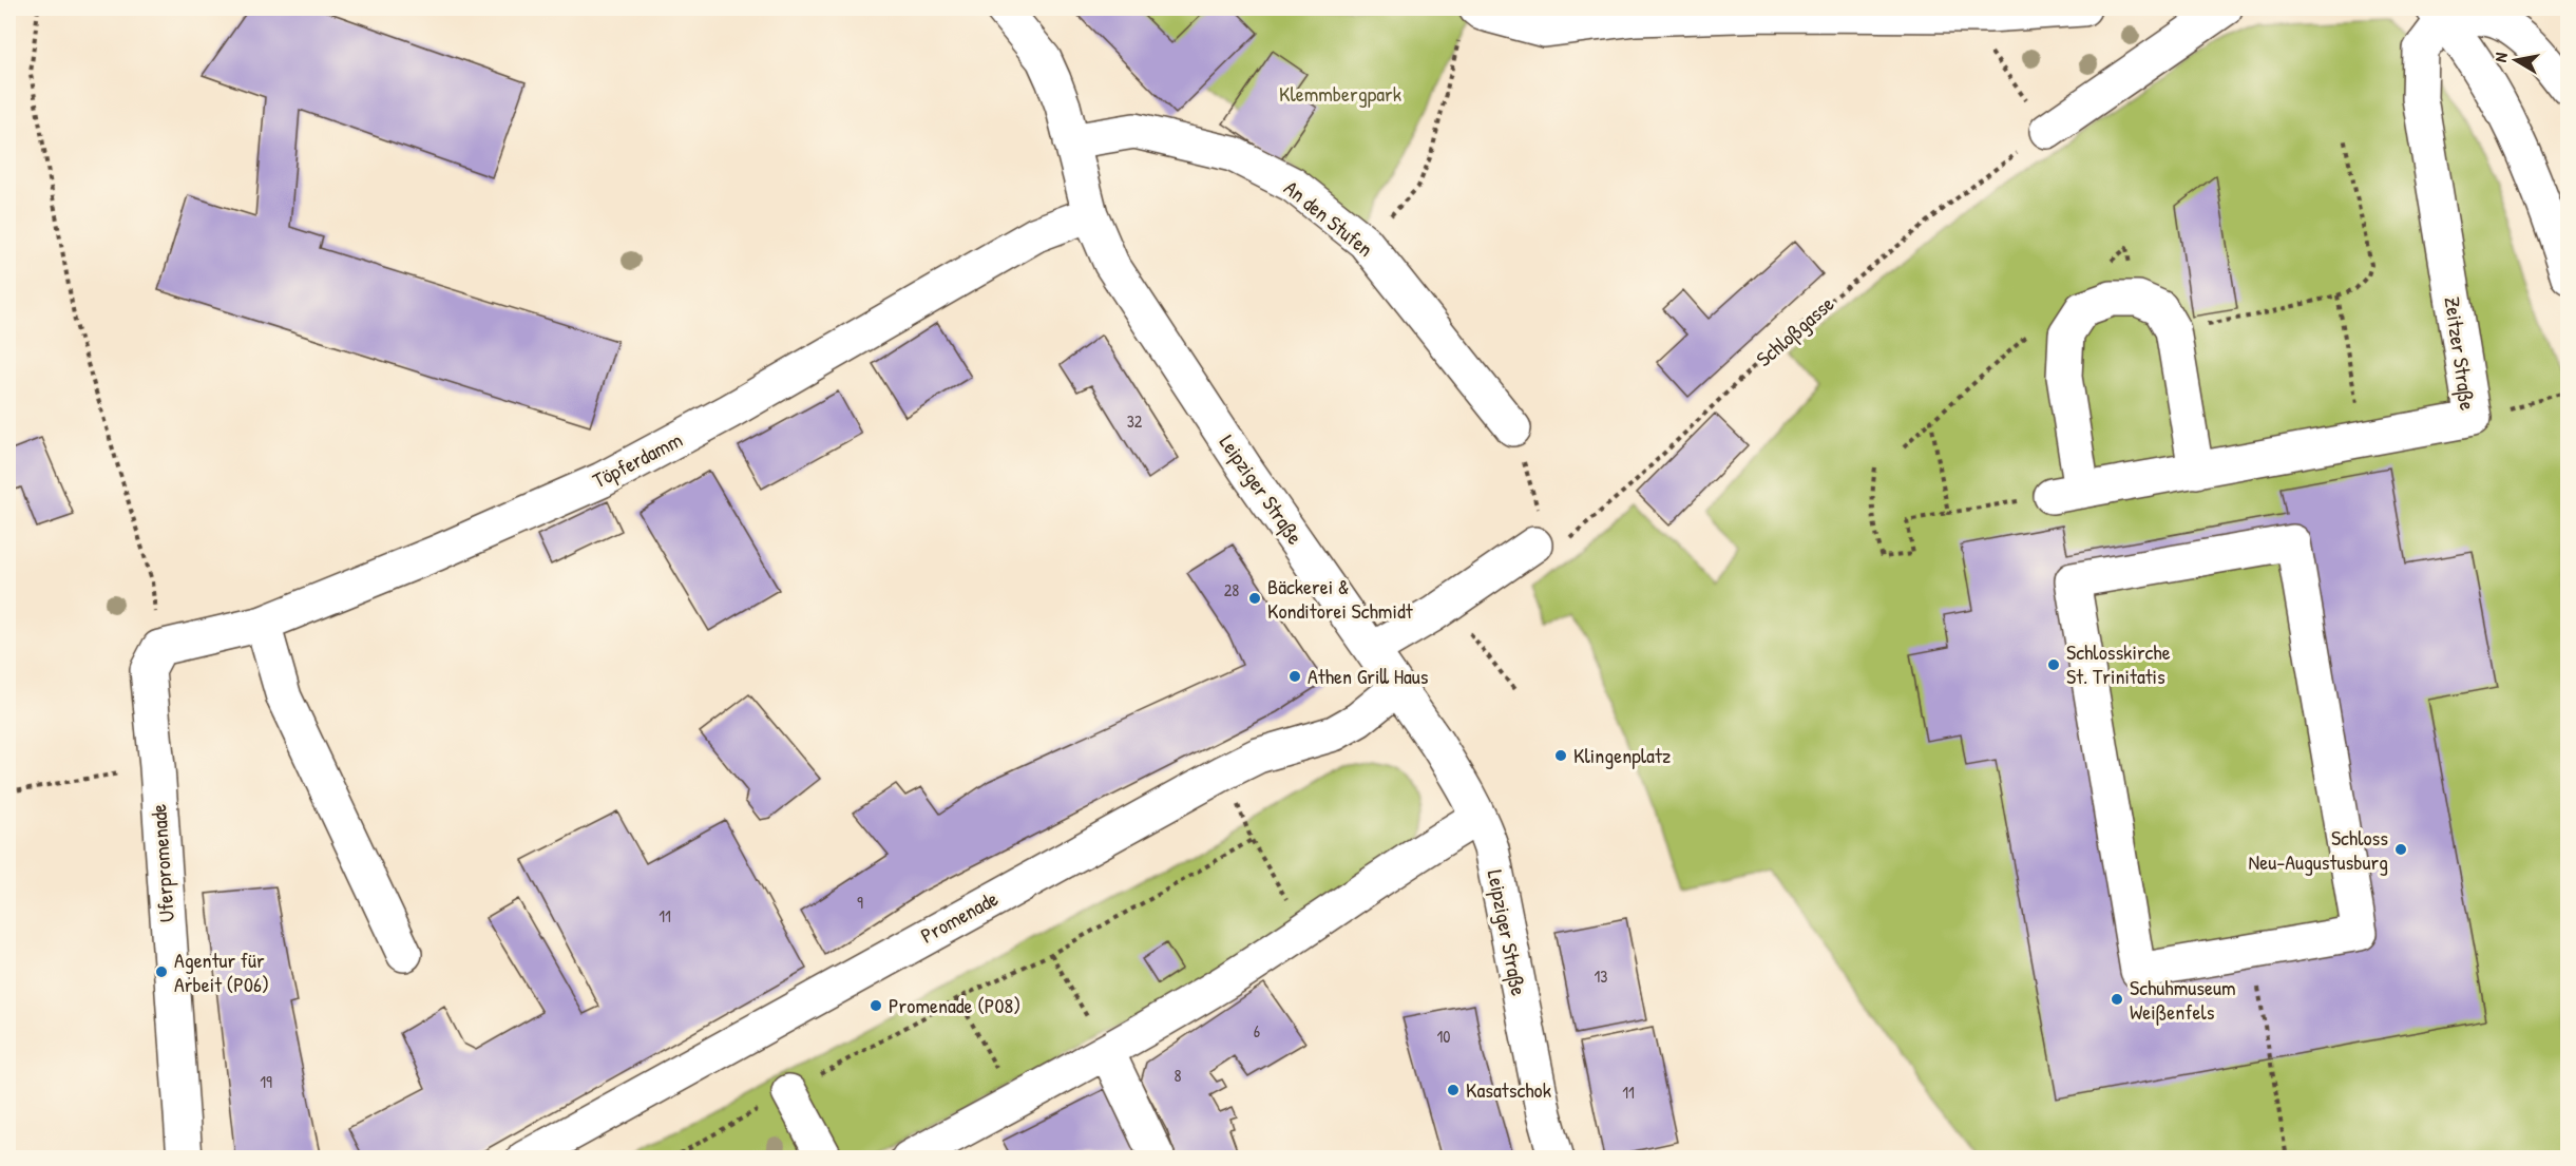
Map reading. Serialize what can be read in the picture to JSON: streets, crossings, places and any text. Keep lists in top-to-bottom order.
{
  "streets": {
    "street": [
      "An den Stufen",
      "Zeitzer Straße",
      "Töpferdamm",
      "Leipziger Straße",
      "Uferpromenade",
      "Promenade"
    ],
    "path": ["Schloßgasse"]
  },
  "crossings": [
    ["An den Stufen", "Leipziger Straße"],
    ["Töpferdamm", "Leipziger Straße"],
    ["Töpferdamm", "Uferpromenade"],
    ["Leipziger Straße", "Promenade"]
  ],
  "parks": ["Klemmbergpark"],
  "places": [
    "Bäckerei & Konditorei Schmidt",
    "Schlosskirche St. Trinitatis",
    "Athen Grill Haus",
    "Klingenplatz",
    "Schloss Neu-Augustusburg",
    "Agentur für Arbeit (P06)",
    "Schuhmuseum Weißenfels",
    "Promenade (P08)",
    "Kasatschok"
  ],
  "house_numbers": [
    "32",
    "28",
    "9",
    "11",
    "13",
    "6",
    "10",
    "8",
    "19",
    "11"
  ],
  "north": "left"
}
